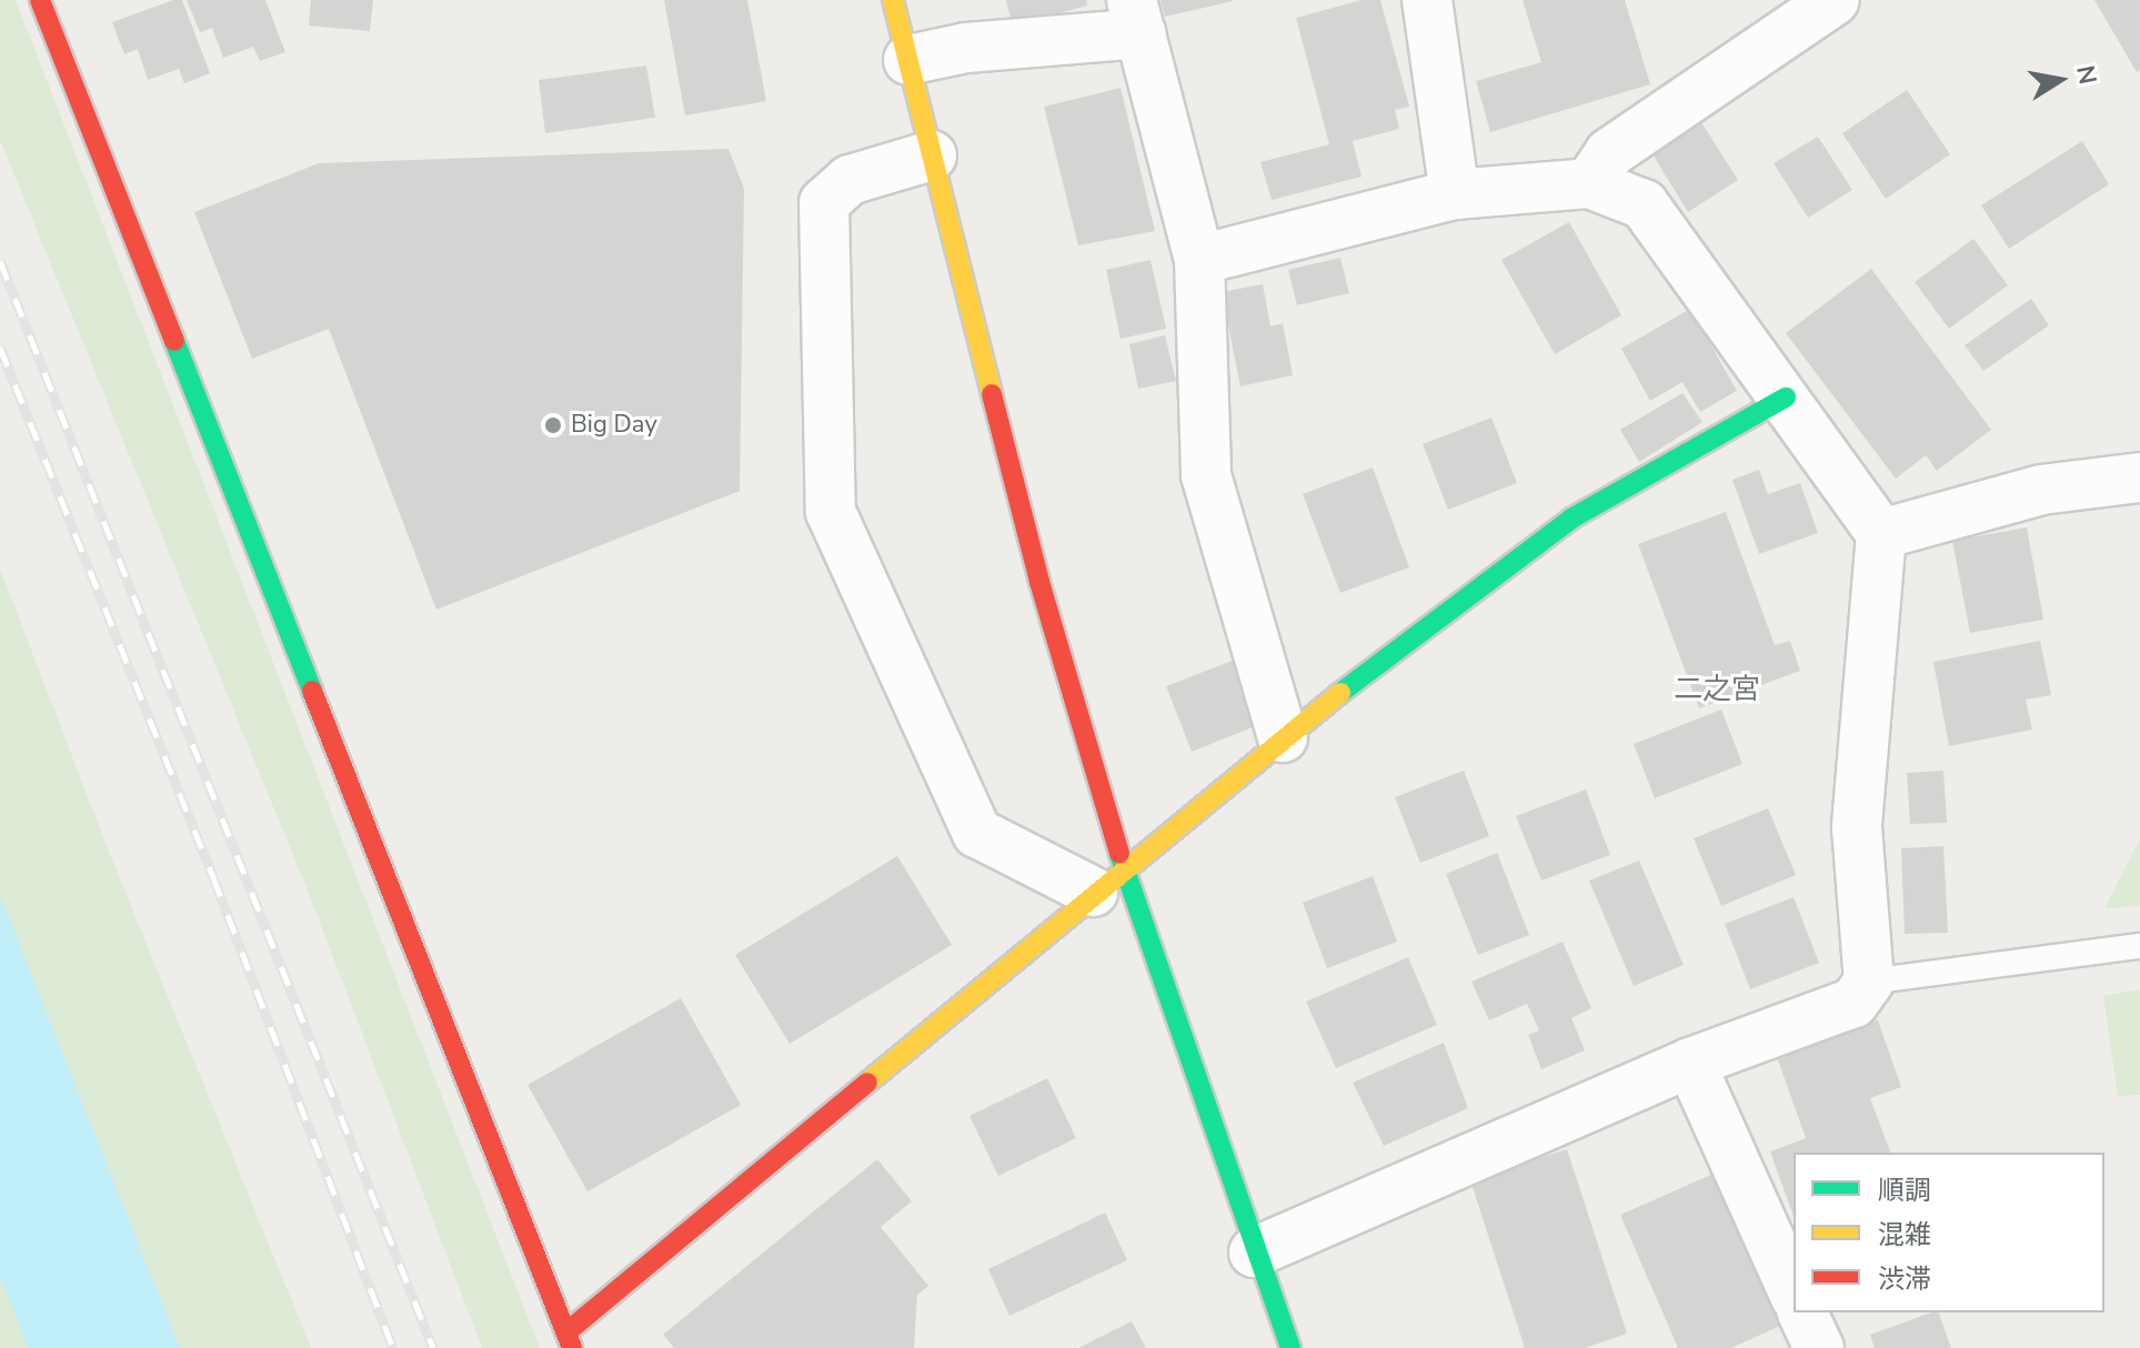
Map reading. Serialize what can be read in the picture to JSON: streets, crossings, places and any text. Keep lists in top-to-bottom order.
{
  "districts": ["二之宮"],
  "places": ["Big Day"],
  "legend": ["順調", "混雑", "渋滞"],
  "north": "right"
}
